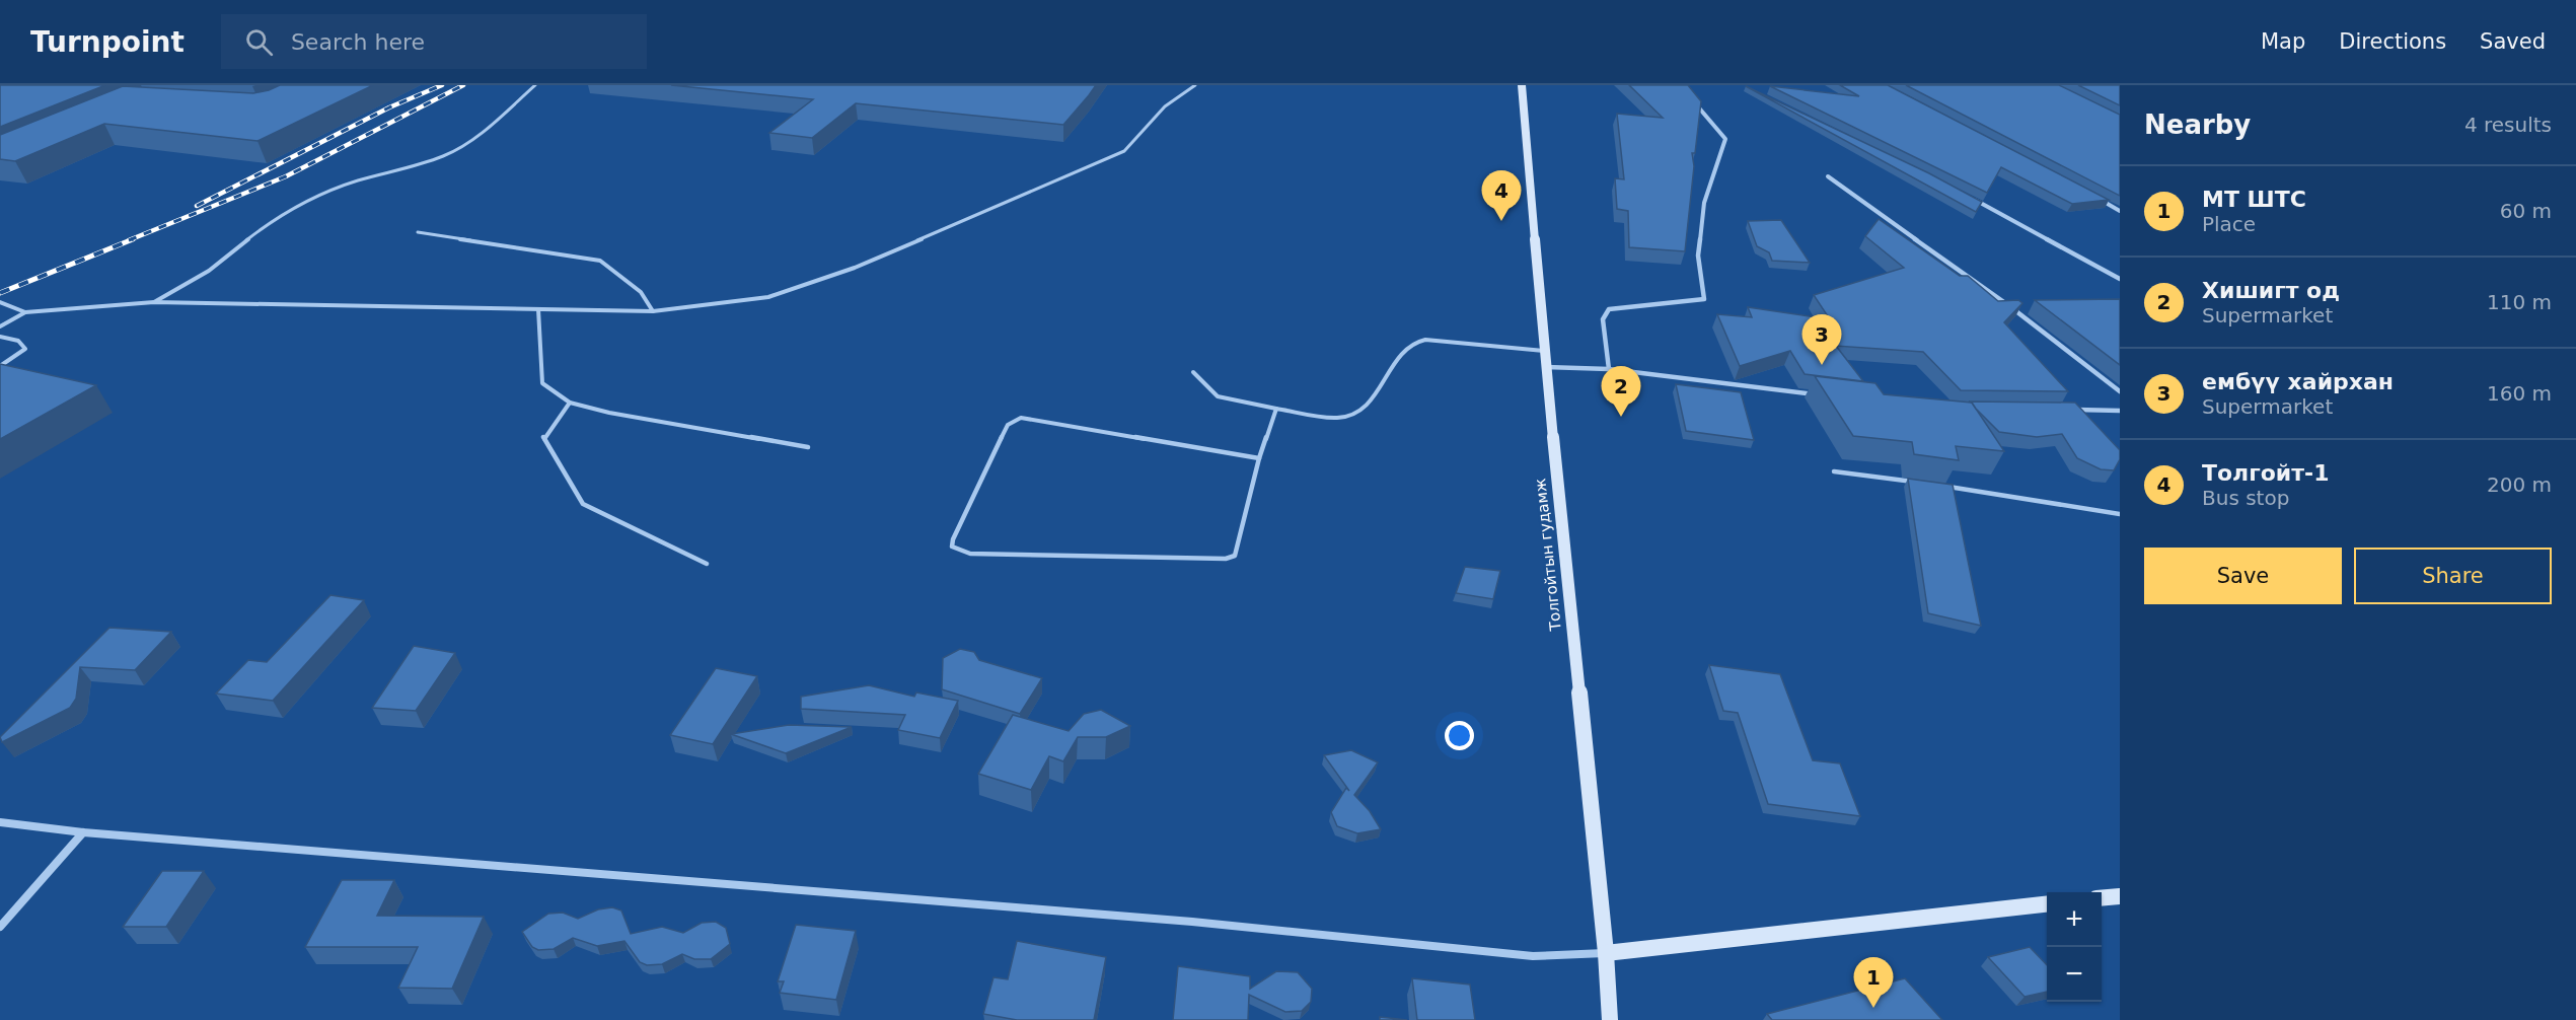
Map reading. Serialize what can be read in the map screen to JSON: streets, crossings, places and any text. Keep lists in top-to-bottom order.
{
  "streets": {
    "main road": ["Толгойтын гудамж"]
  },
  "page": {
    "header": "Turnpoint",
    "search": "Search here",
    "nav": ["Map", "Directions", "Saved"],
    "heading": ["Nearby", "4 results"],
    "list": [
      {
        "mark": "1",
        "name": "MТ ШТС",
        "note": "Place",
        "value": "60 m"
      },
      {
        "mark": "2",
        "name": "Хишигт од",
        "note": "Supermarket",
        "value": "110 m"
      },
      {
        "mark": "3",
        "name": "ембүү хайрхан",
        "note": "Supermarket",
        "value": "160 m"
      },
      {
        "mark": "4",
        "name": "Толгойт-1",
        "note": "Bus stop",
        "value": "200 m"
      }
    ],
    "pins": [
      "4",
      "3",
      "2",
      "1"
    ],
    "buttons": ["Save", "Share"],
    "map_buttons": ["+", "−"]
  }
}
